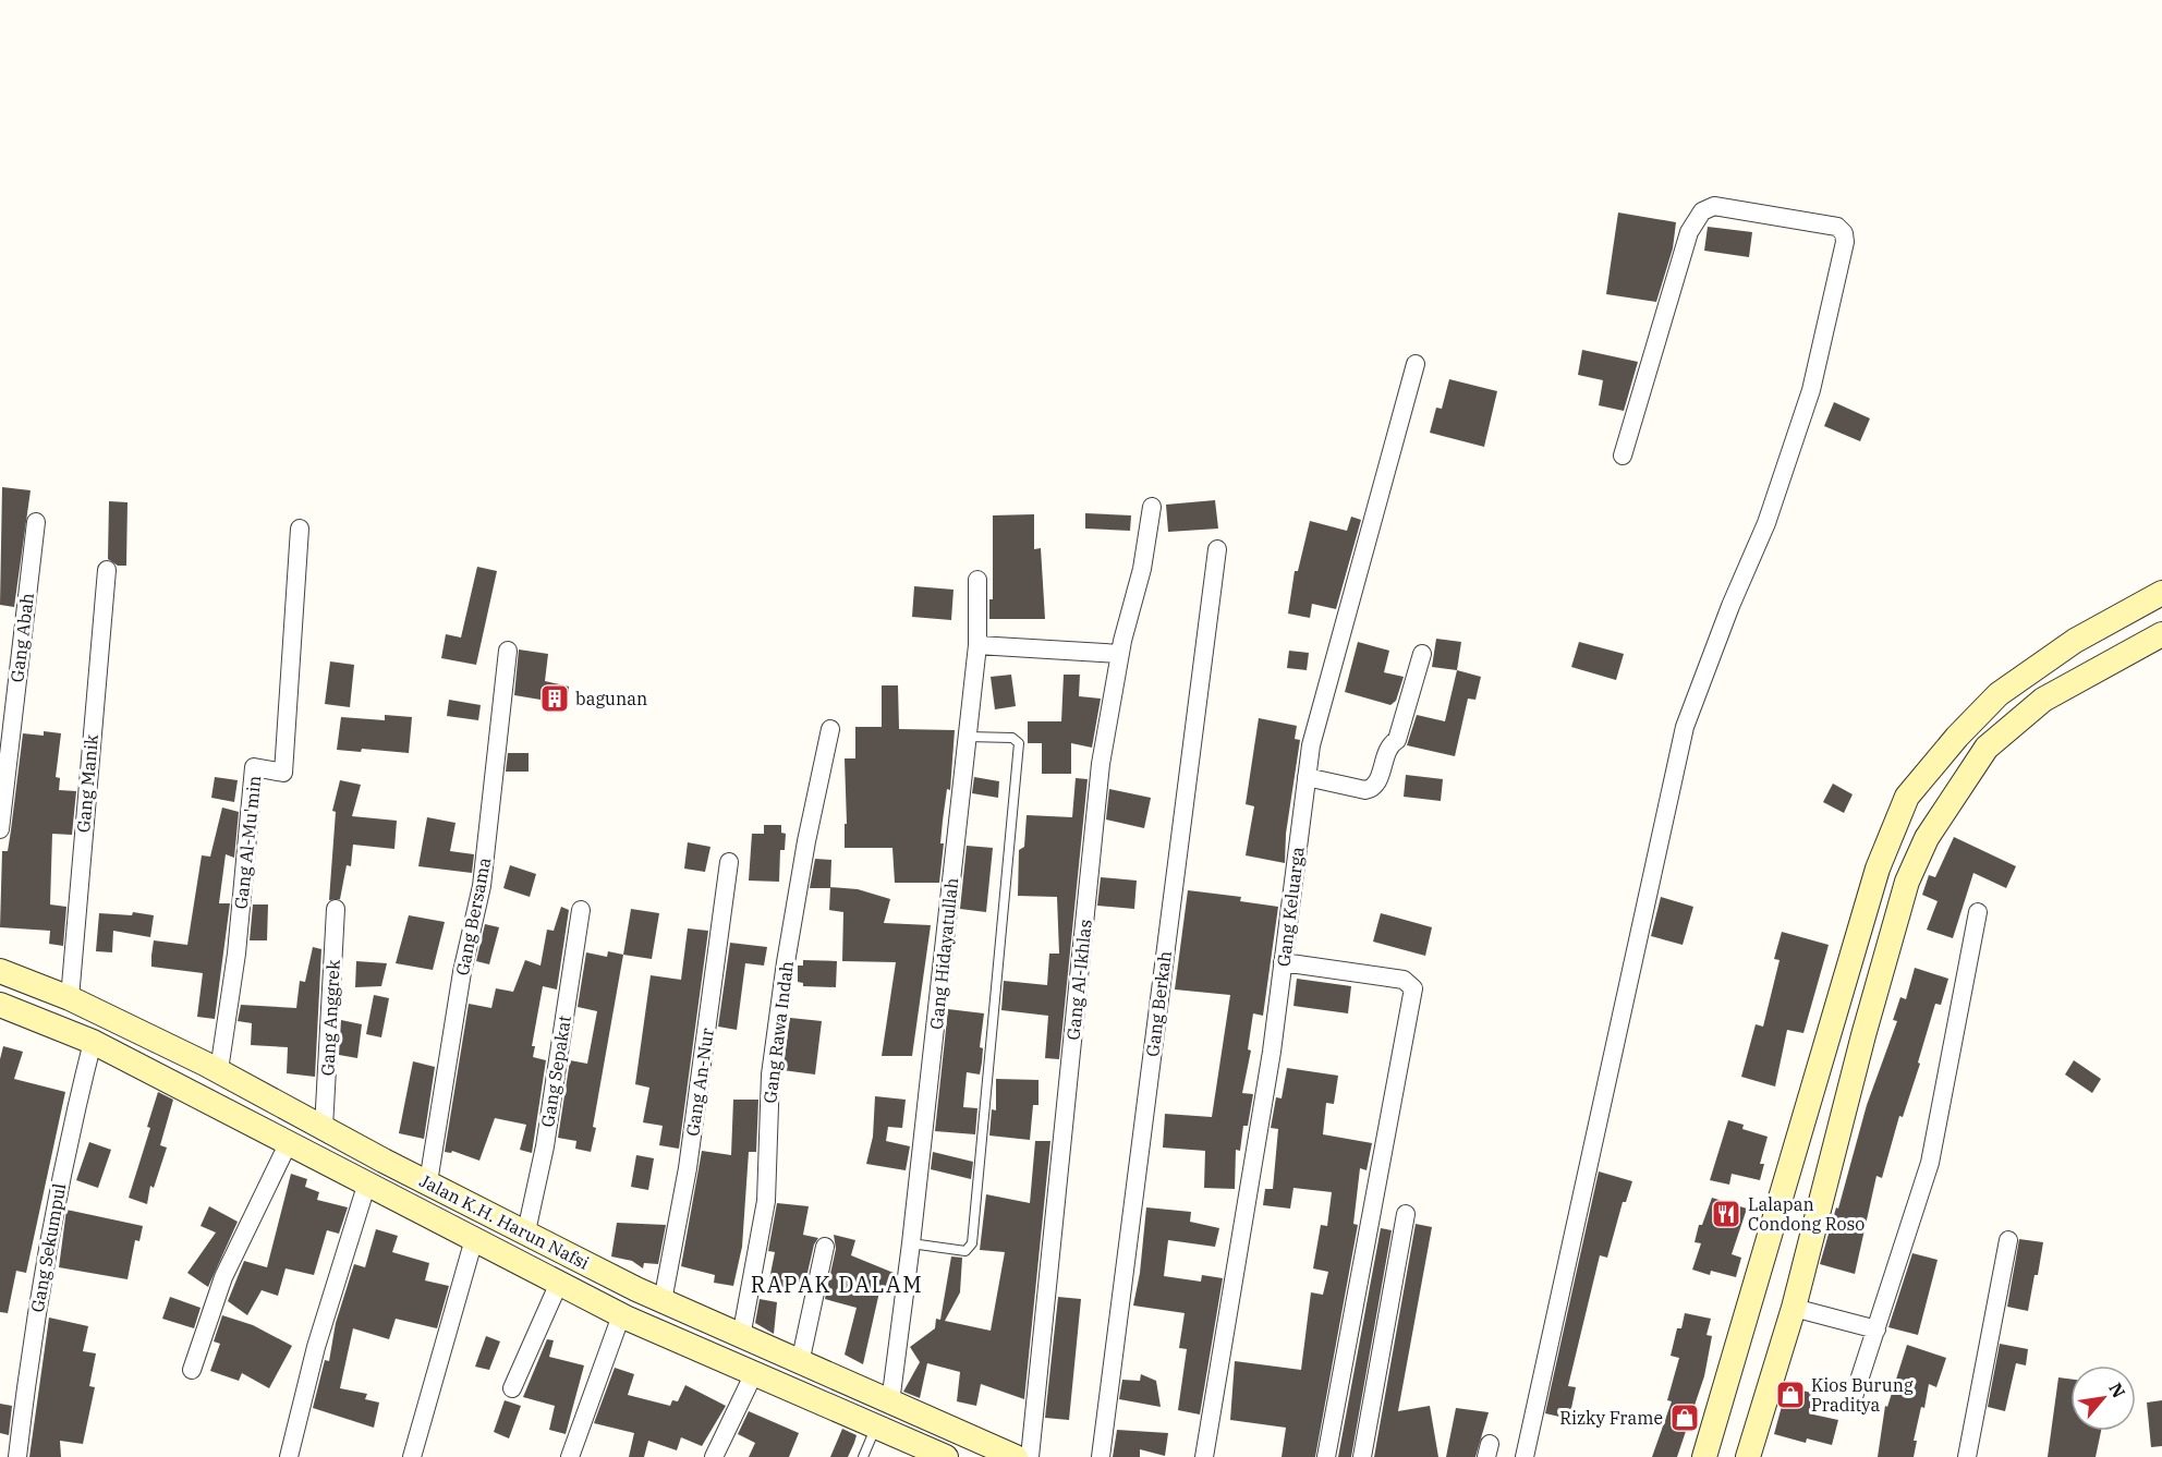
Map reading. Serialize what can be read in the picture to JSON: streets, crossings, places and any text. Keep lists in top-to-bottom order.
{
  "streets": {
    "main road": ["Jalan K.H. Harun Nafsi"],
    "street": [
      "Gang Abah",
      "Gang Manik",
      "Gang Al-Mu'min",
      "Gang Keluarga",
      "Gang Bersama",
      "Gang Hidayatullah",
      "Gang Al-Ikhlas",
      "Gang Berkah",
      "Gang Anggrek",
      "Gang Rawa Indah",
      "Gang Sepakat",
      "Gang An-Nur",
      "Gang Sekumpul"
    ]
  },
  "crossings": [
    ["Gang Manik", "Jalan K.H. Harun Nafsi"],
    ["Gang Al-Mu'min", "Jalan K.H. Harun Nafsi"],
    ["Gang Bersama", "Jalan K.H. Harun Nafsi"],
    ["Gang Hidayatullah", "Jalan K.H. Harun Nafsi"],
    ["Gang Anggrek", "Jalan K.H. Harun Nafsi"],
    ["Gang Rawa Indah", "Jalan K.H. Harun Nafsi"],
    ["Gang Sepakat", "Jalan K.H. Harun Nafsi"],
    ["Gang An-Nur", "Jalan K.H. Harun Nafsi"],
    ["Jalan K.H. Harun Nafsi", "Gang Sekumpul"]
  ],
  "districts": ["RAPAK DALAM"],
  "places": {
    "building": ["bagunan"],
    "restaurant": ["Lalapan Condong Roso"],
    "shop": ["Kios Burung Praditya", "Rizky Frame"]
  },
  "north": "top right"
}
